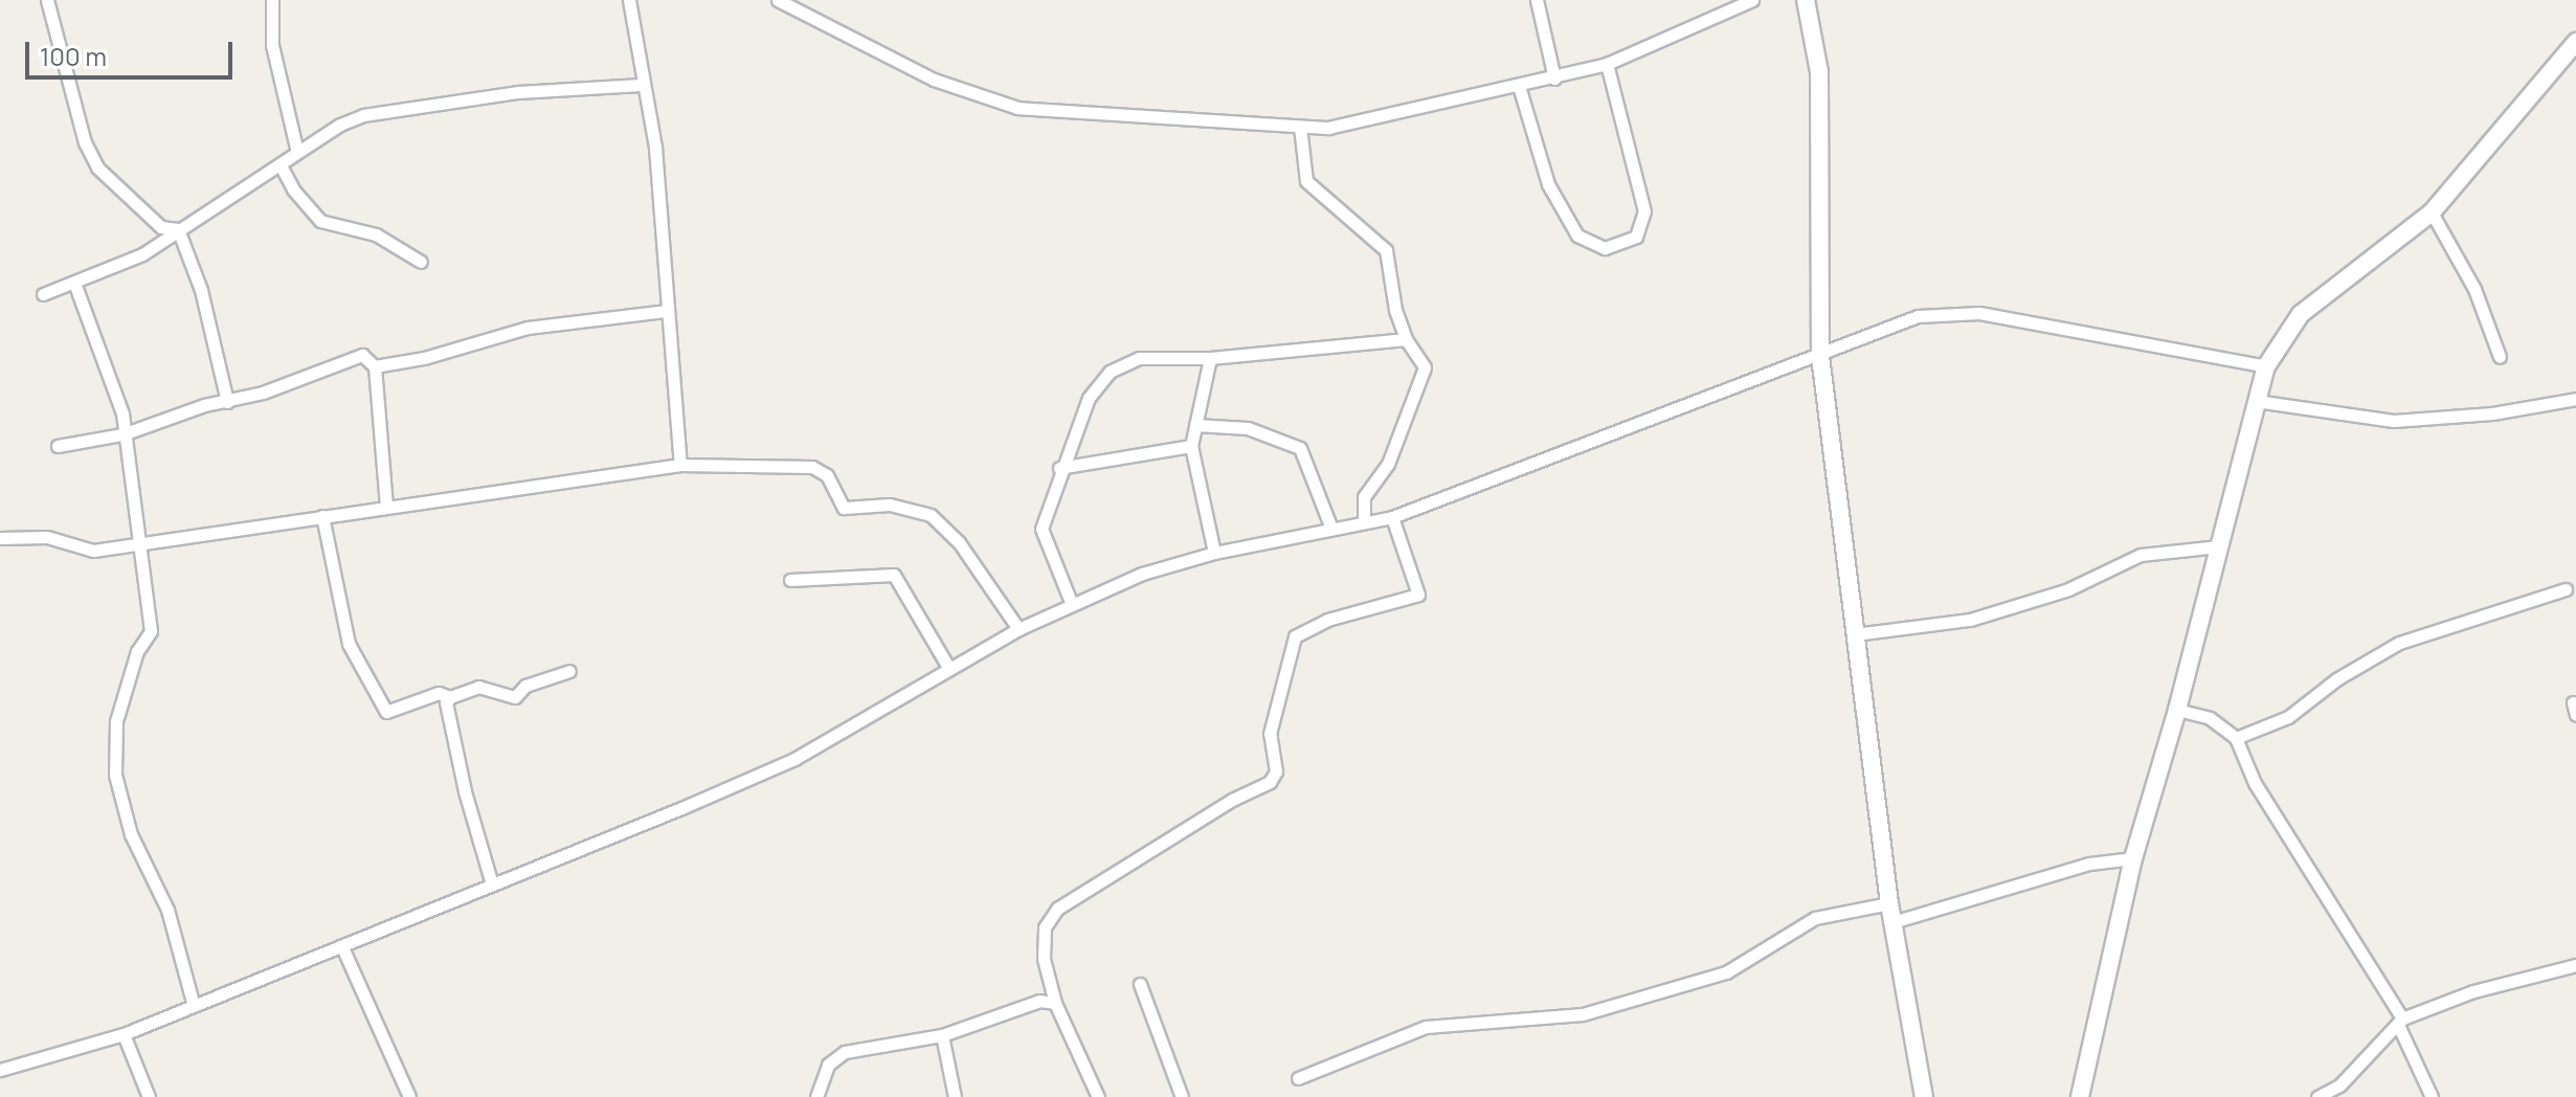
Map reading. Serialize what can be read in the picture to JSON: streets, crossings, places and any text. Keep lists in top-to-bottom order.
{
  "scale_bar": "100 m"
}
